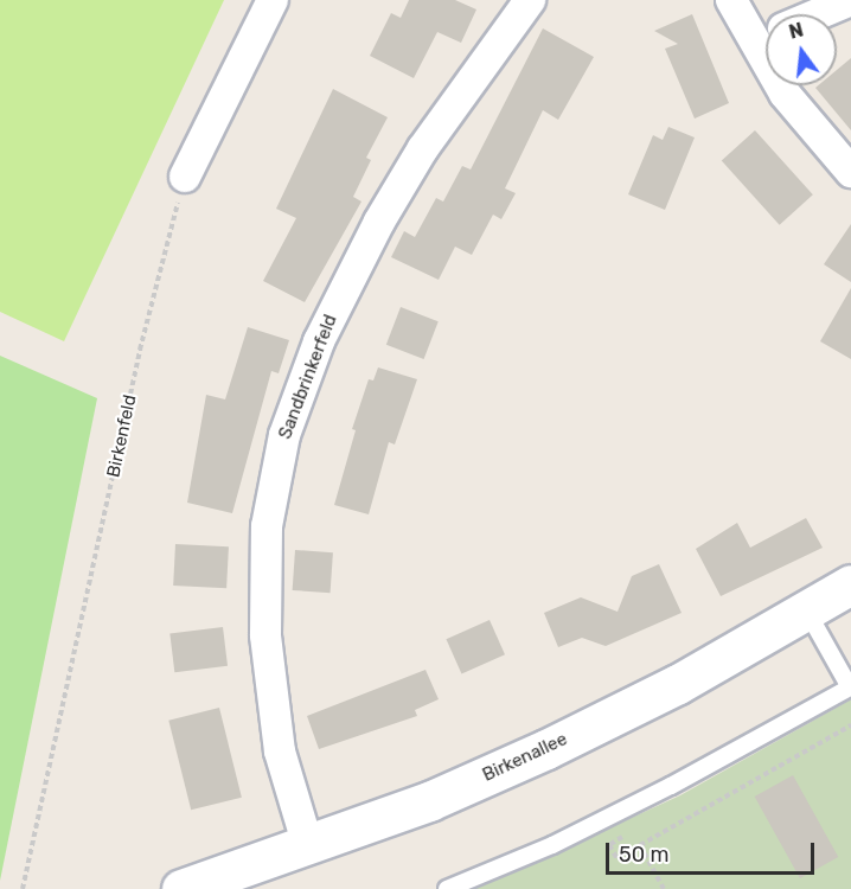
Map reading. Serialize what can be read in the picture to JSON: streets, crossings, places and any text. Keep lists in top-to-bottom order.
{
  "streets": {
    "main road": ["Birkenallee"],
    "street": ["Sandbrinkerfeld"],
    "path": ["Birkenfeld"]
  },
  "crossings": [
    ["Sandbrinkerfeld", "Birkenallee"]
  ],
  "scale_bar": "50 m",
  "north": "top"
}
